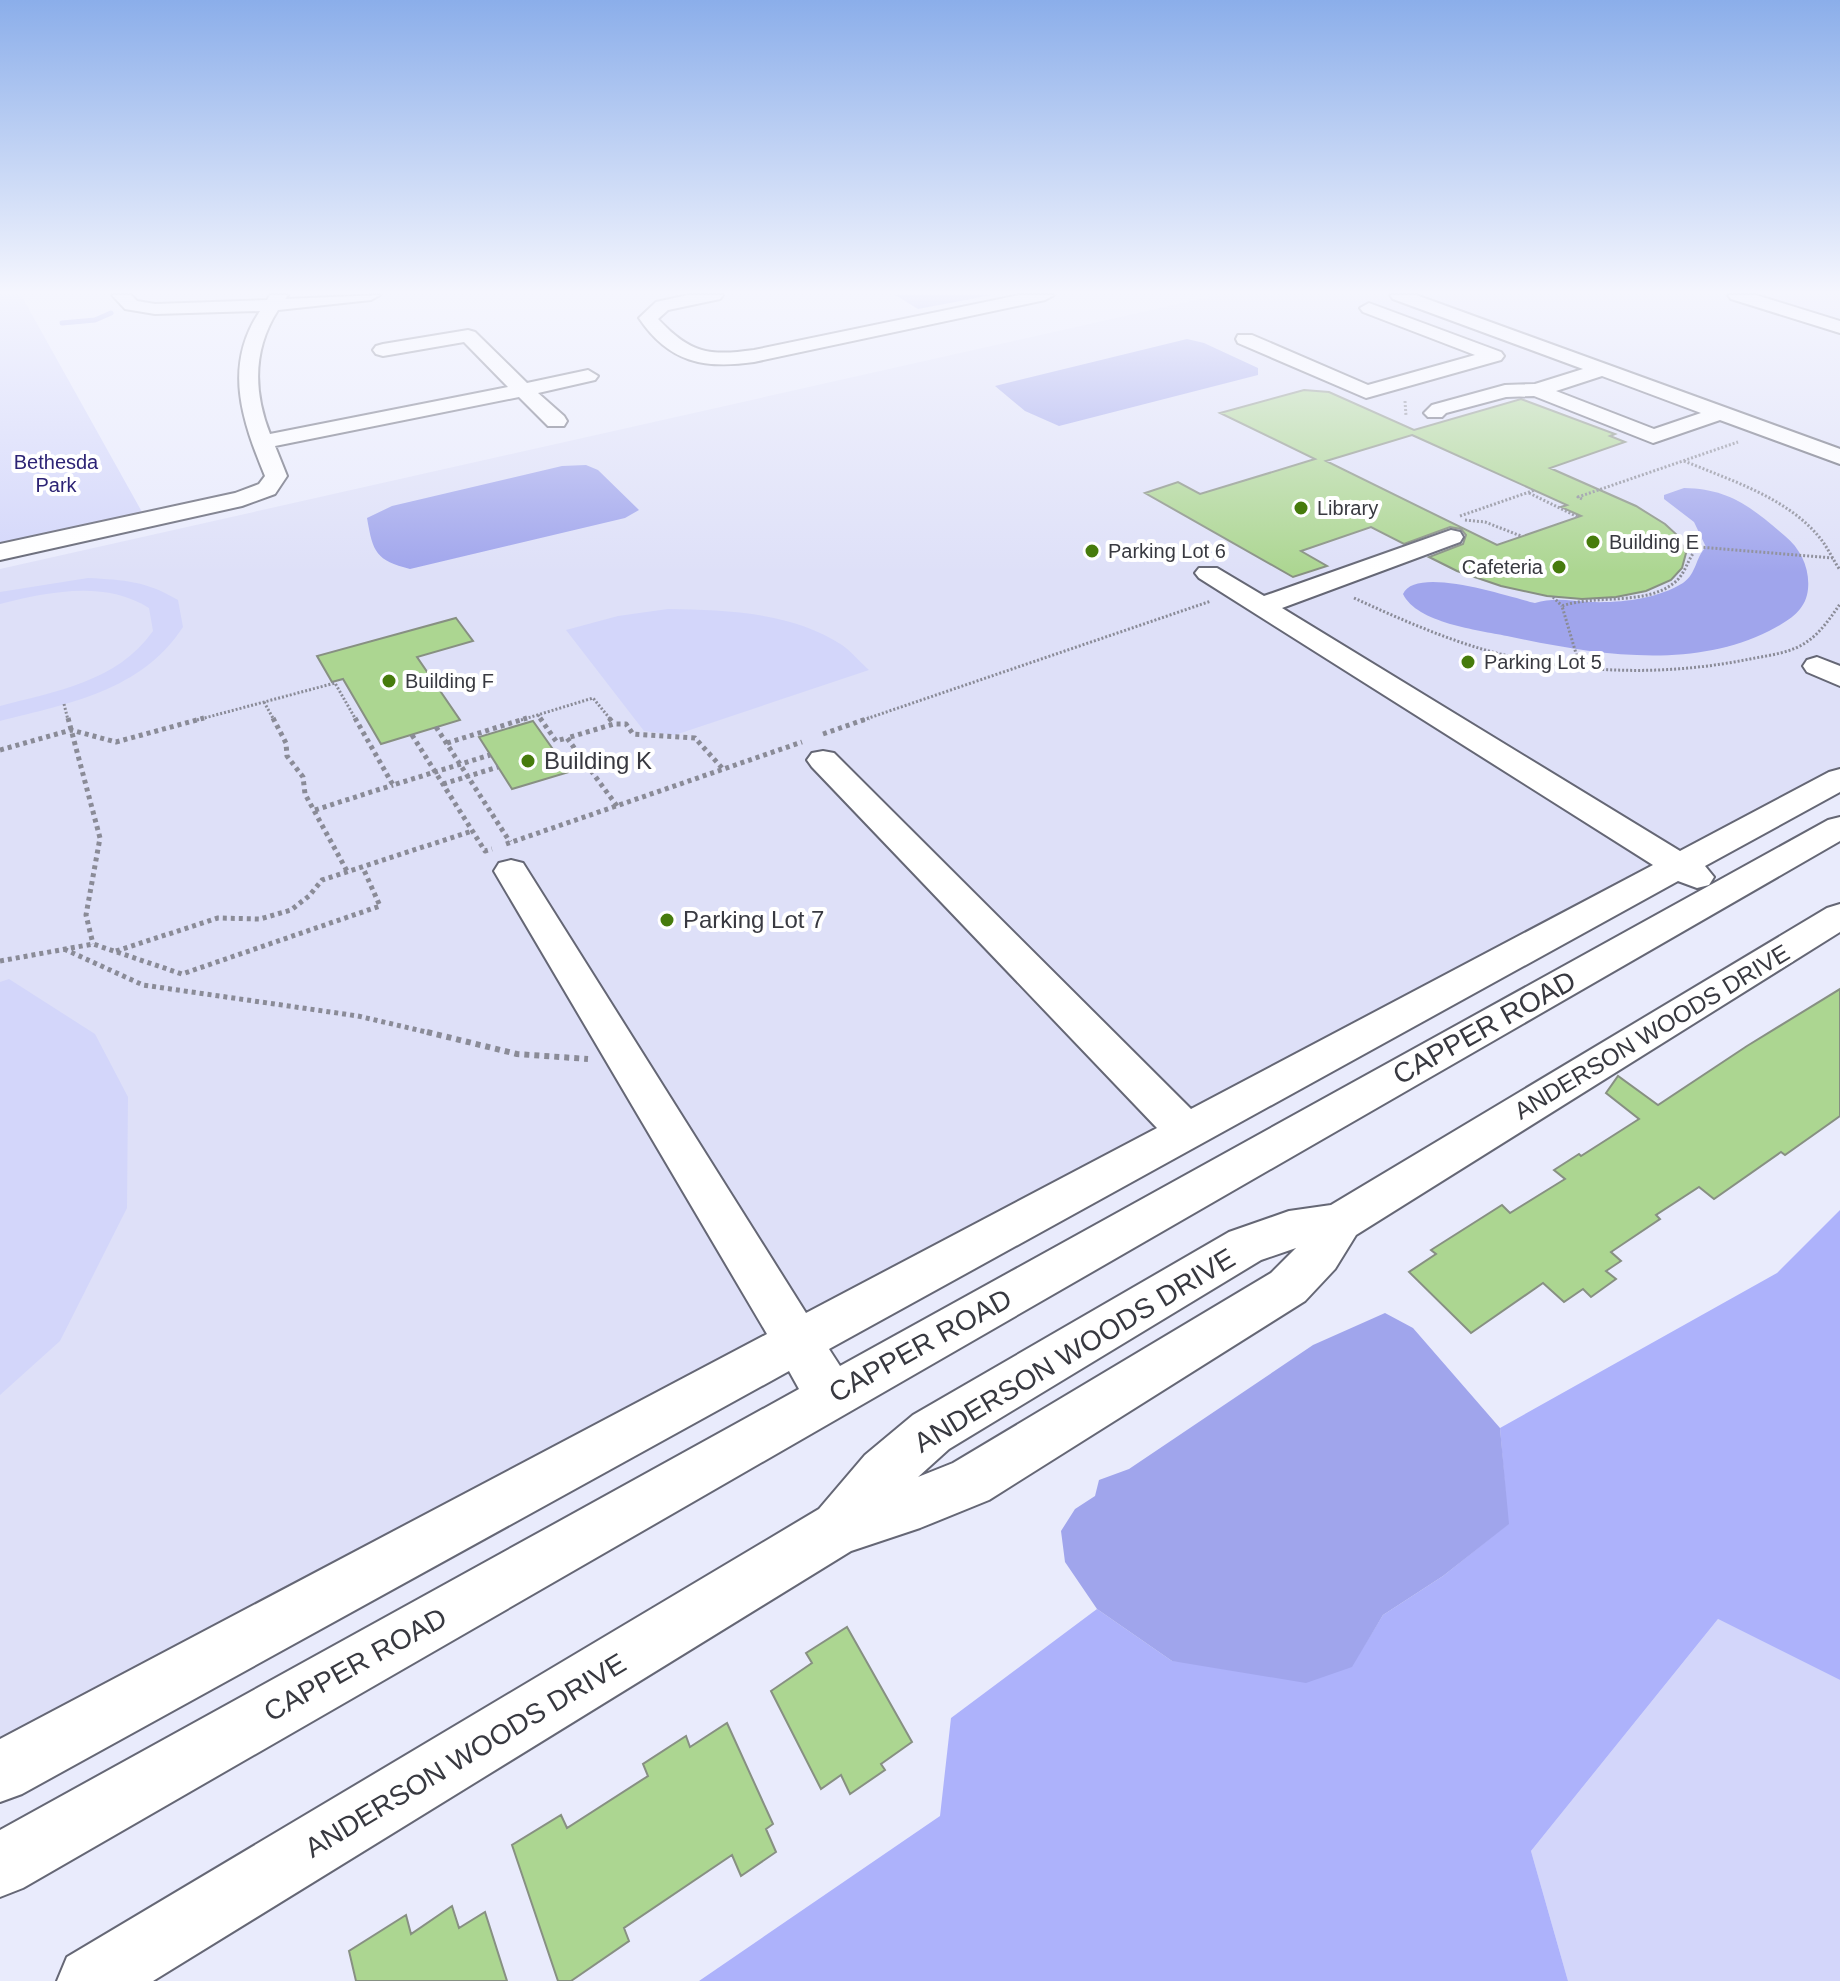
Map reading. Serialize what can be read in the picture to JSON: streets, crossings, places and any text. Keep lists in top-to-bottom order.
{
  "streets": {
    "street": ["CAPPER ROAD", "ANDERSON WOODS DRIVE"]
  },
  "parks": ["Bethesda Park"],
  "places": [
    "Library",
    "Building E",
    "Parking Lot 6",
    "Cafeteria",
    "Parking Lot 5",
    "Building F",
    "Building K",
    "Parking Lot 7"
  ]
}
